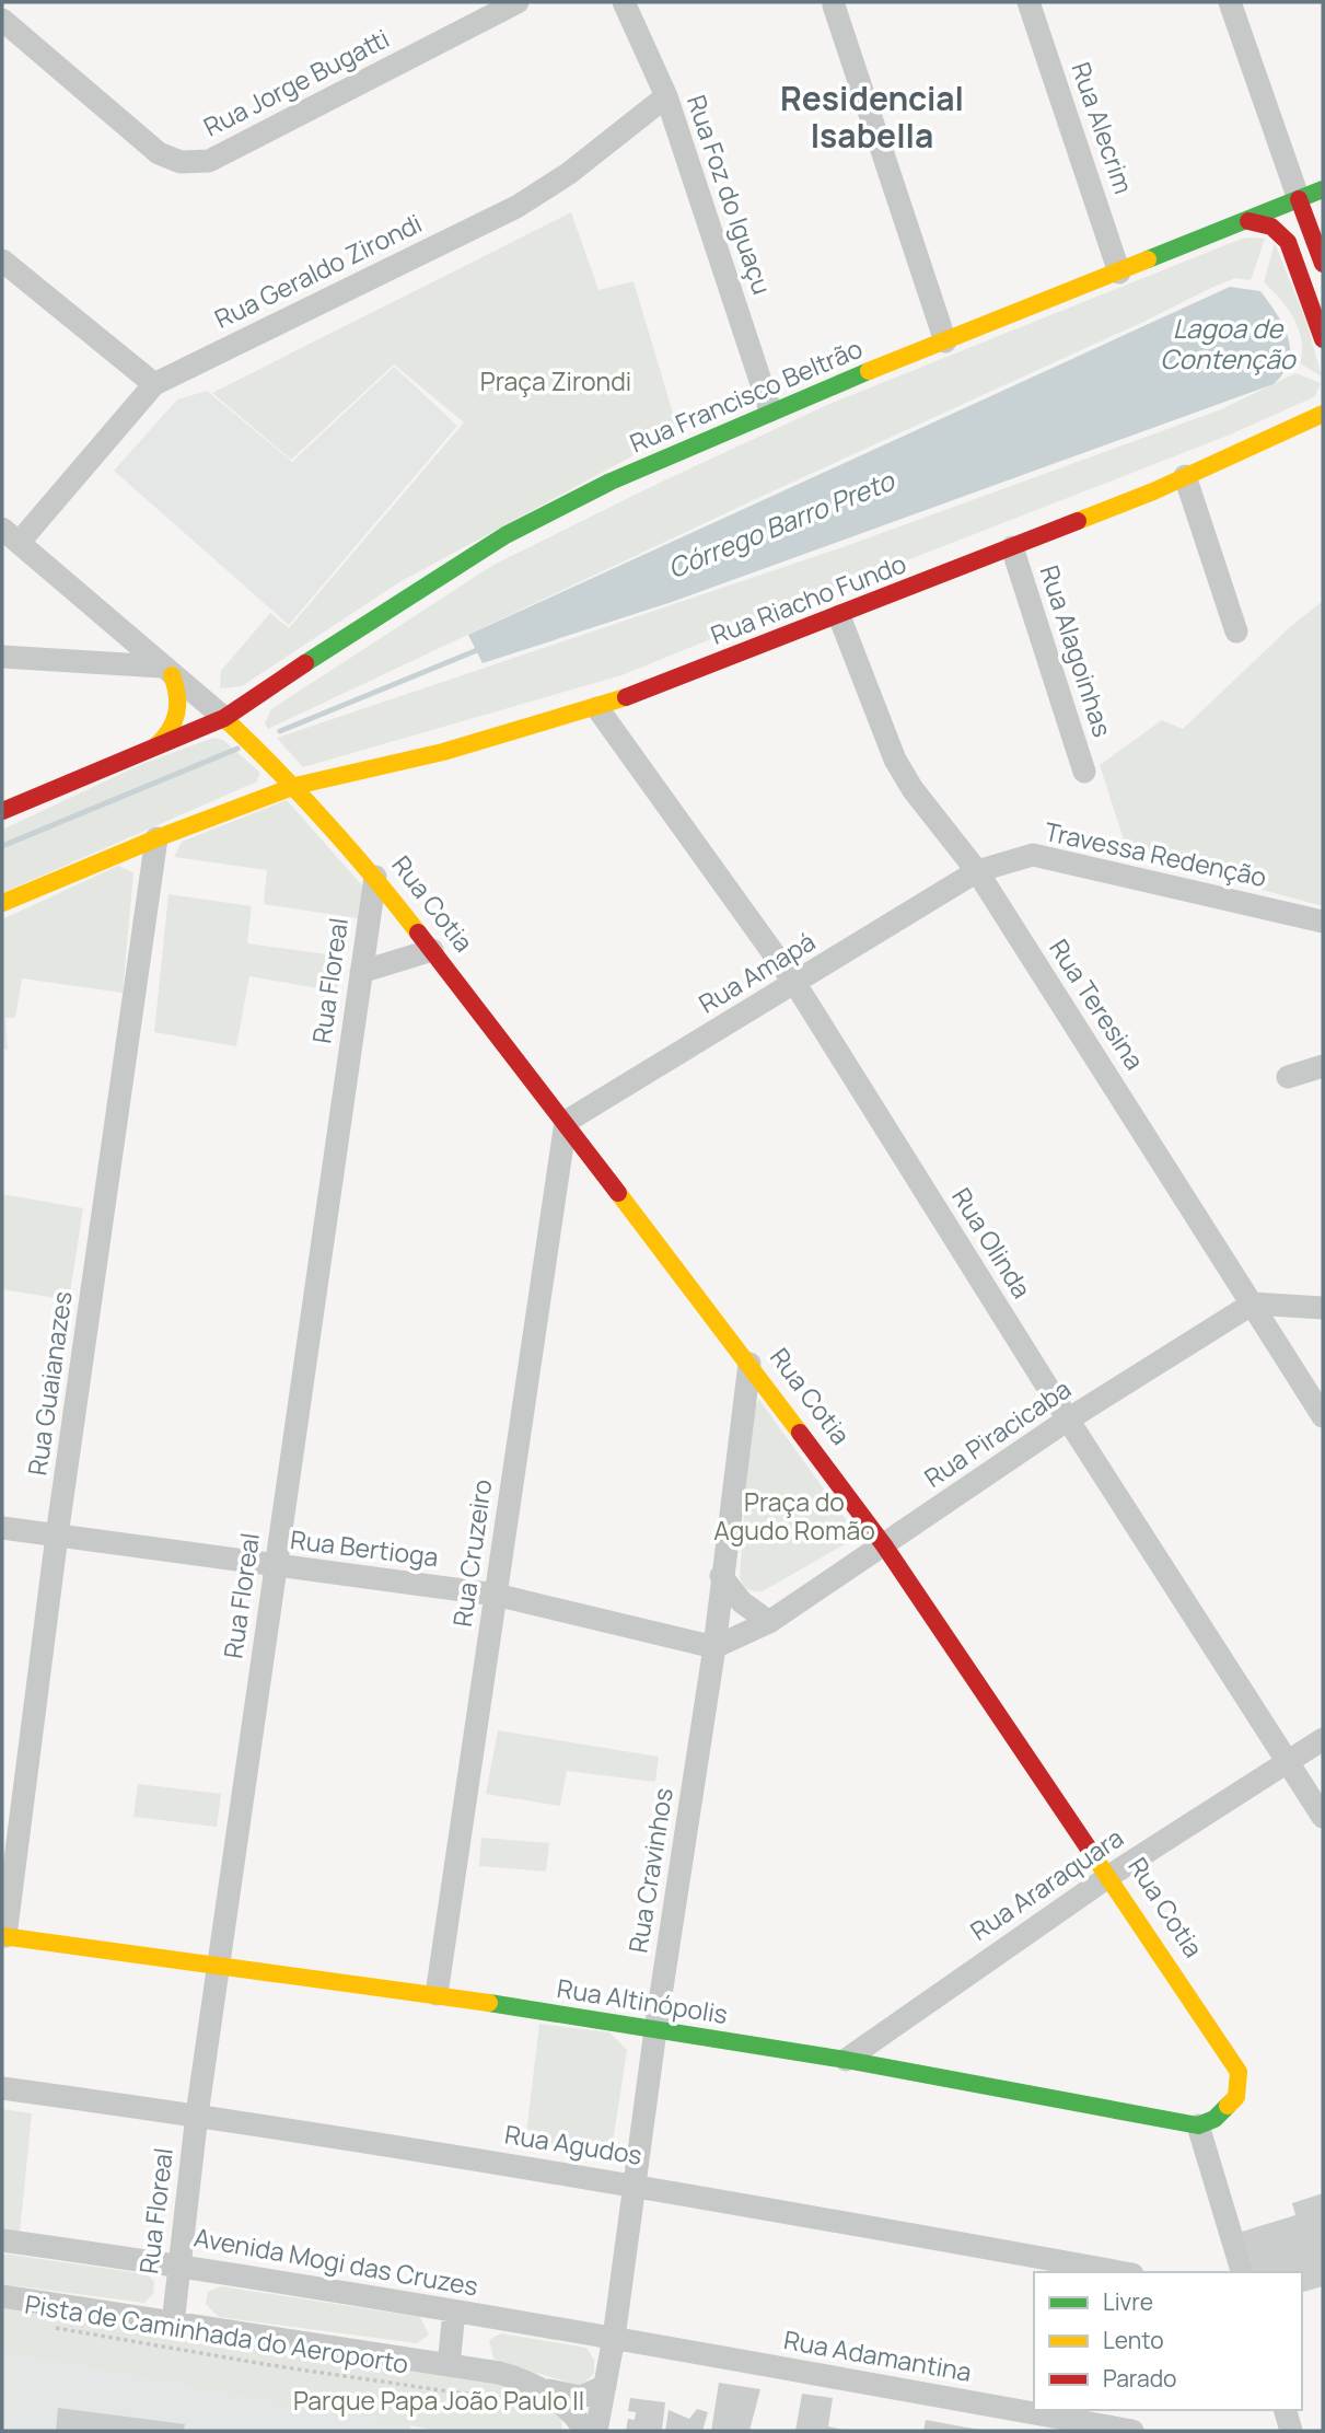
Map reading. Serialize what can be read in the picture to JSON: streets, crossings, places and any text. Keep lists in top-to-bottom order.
{
  "streets": {
    "main road": [
      "Rua Francisco Beltrão",
      "Rua Riacho Fundo",
      "Rua Cotia",
      "Rua Altinópolis"
    ],
    "street": [
      "Rua Jorge Bugatti",
      "Rua Alecrim",
      "Rua Foz do Iguaçu",
      "Rua Geraldo Zirondi",
      "Rua Alagoinhas",
      "Travessa Redenção",
      "Rua Amapá",
      "Rua Floreal",
      "Rua Teresina",
      "Rua Olinda",
      "Rua Guaianazes",
      "Rua Piracicaba",
      "Rua Bertioga",
      "Rua Cruzeiro",
      "Rua Cravinhos",
      "Rua Araraquara",
      "Rua Agudos",
      "Avenida Mogi das Cruzes",
      "Rua Adamantina"
    ],
    "path": ["Pista de Caminhada do Aeroporto"]
  },
  "crossings": [
    ["Rua Alecrim", "Rua Francisco Beltrão"],
    ["Rua Foz do Iguaçu", "Rua Geraldo Zirondi"],
    ["Rua Foz do Iguaçu", "Rua Francisco Beltrão"],
    ["Rua Francisco Beltrão", "Rua Cotia"],
    ["Rua Riacho Fundo", "Rua Alagoinhas"],
    ["Rua Riacho Fundo", "Rua Cotia"],
    ["Rua Riacho Fundo", "Rua Teresina"],
    ["Rua Riacho Fundo", "Rua Olinda"],
    ["Rua Riacho Fundo", "Rua Guaianazes"],
    ["Travessa Redenção", "Rua Amapá"],
    ["Travessa Redenção", "Rua Teresina"],
    ["Rua Cotia", "Rua Amapá"],
    ["Rua Cotia", "Rua Floreal"],
    ["Rua Cotia", "Rua Piracicaba"],
    ["Rua Cotia", "Rua Cruzeiro"],
    ["Rua Cotia", "Rua Cravinhos"],
    ["Rua Cotia", "Rua Araraquara"],
    ["Rua Cotia", "Rua Altinópolis"],
    ["Rua Amapá", "Rua Teresina"],
    ["Rua Amapá", "Rua Olinda"],
    ["Rua Amapá", "Rua Cruzeiro"],
    ["Rua Floreal", "Rua Bertioga"],
    ["Rua Floreal", "Rua Altinópolis"],
    ["Rua Floreal", "Rua Agudos"],
    ["Rua Floreal", "Avenida Mogi das Cruzes"],
    ["Rua Teresina", "Rua Piracicaba"],
    ["Rua Olinda", "Rua Piracicaba"],
    ["Rua Olinda", "Rua Araraquara"],
    ["Rua Guaianazes", "Rua Bertioga"],
    ["Rua Guaianazes", "Rua Altinópolis"],
    ["Rua Piracicaba", "Rua Bertioga"],
    ["Rua Piracicaba", "Rua Cravinhos"],
    ["Rua Bertioga", "Rua Cruzeiro"],
    ["Rua Bertioga", "Rua Cravinhos"],
    ["Rua Cruzeiro", "Rua Altinópolis"],
    ["Rua Cravinhos", "Rua Altinópolis"],
    ["Rua Cravinhos", "Rua Agudos"],
    ["Rua Cravinhos", "Avenida Mogi das Cruzes"],
    ["Rua Cravinhos", "Rua Adamantina"],
    ["Rua Araraquara", "Rua Altinópolis"],
    ["Avenida Mogi das Cruzes", "Rua Adamantina"]
  ],
  "districts": ["Residencial Isabella"],
  "water": ["Lagoa de Contenção", "Córrego Barro Preto"],
  "parks": ["Praça Zirondi", "Praça do Agudo Romão", "Parque Papa João Paulo II"],
  "legend": ["Livre", "Lento", "Parado"]
}
